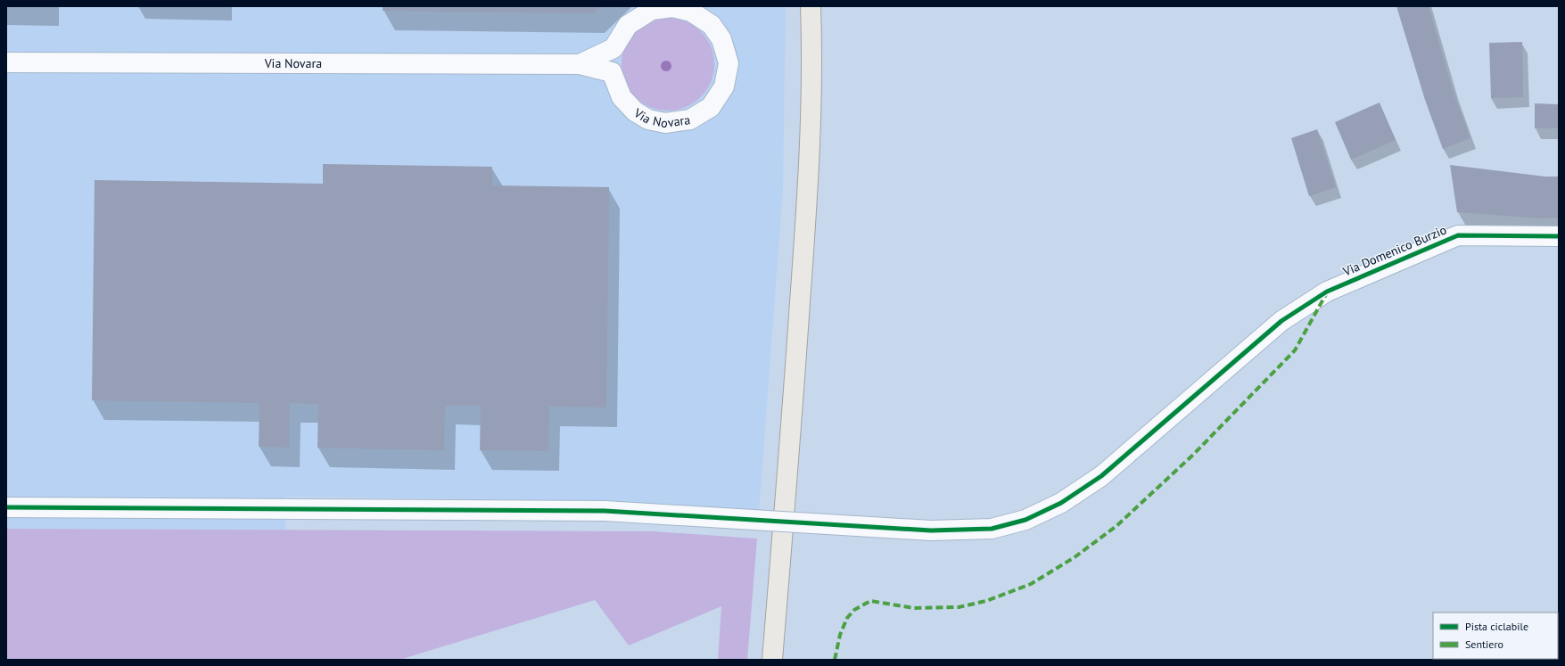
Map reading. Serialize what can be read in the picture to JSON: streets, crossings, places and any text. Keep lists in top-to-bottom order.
{
  "streets": {
    "street": ["Via Novara", "Via Domenico Burzio"]
  },
  "legend": ["Pista ciclabile", "Sentiero"]
}
